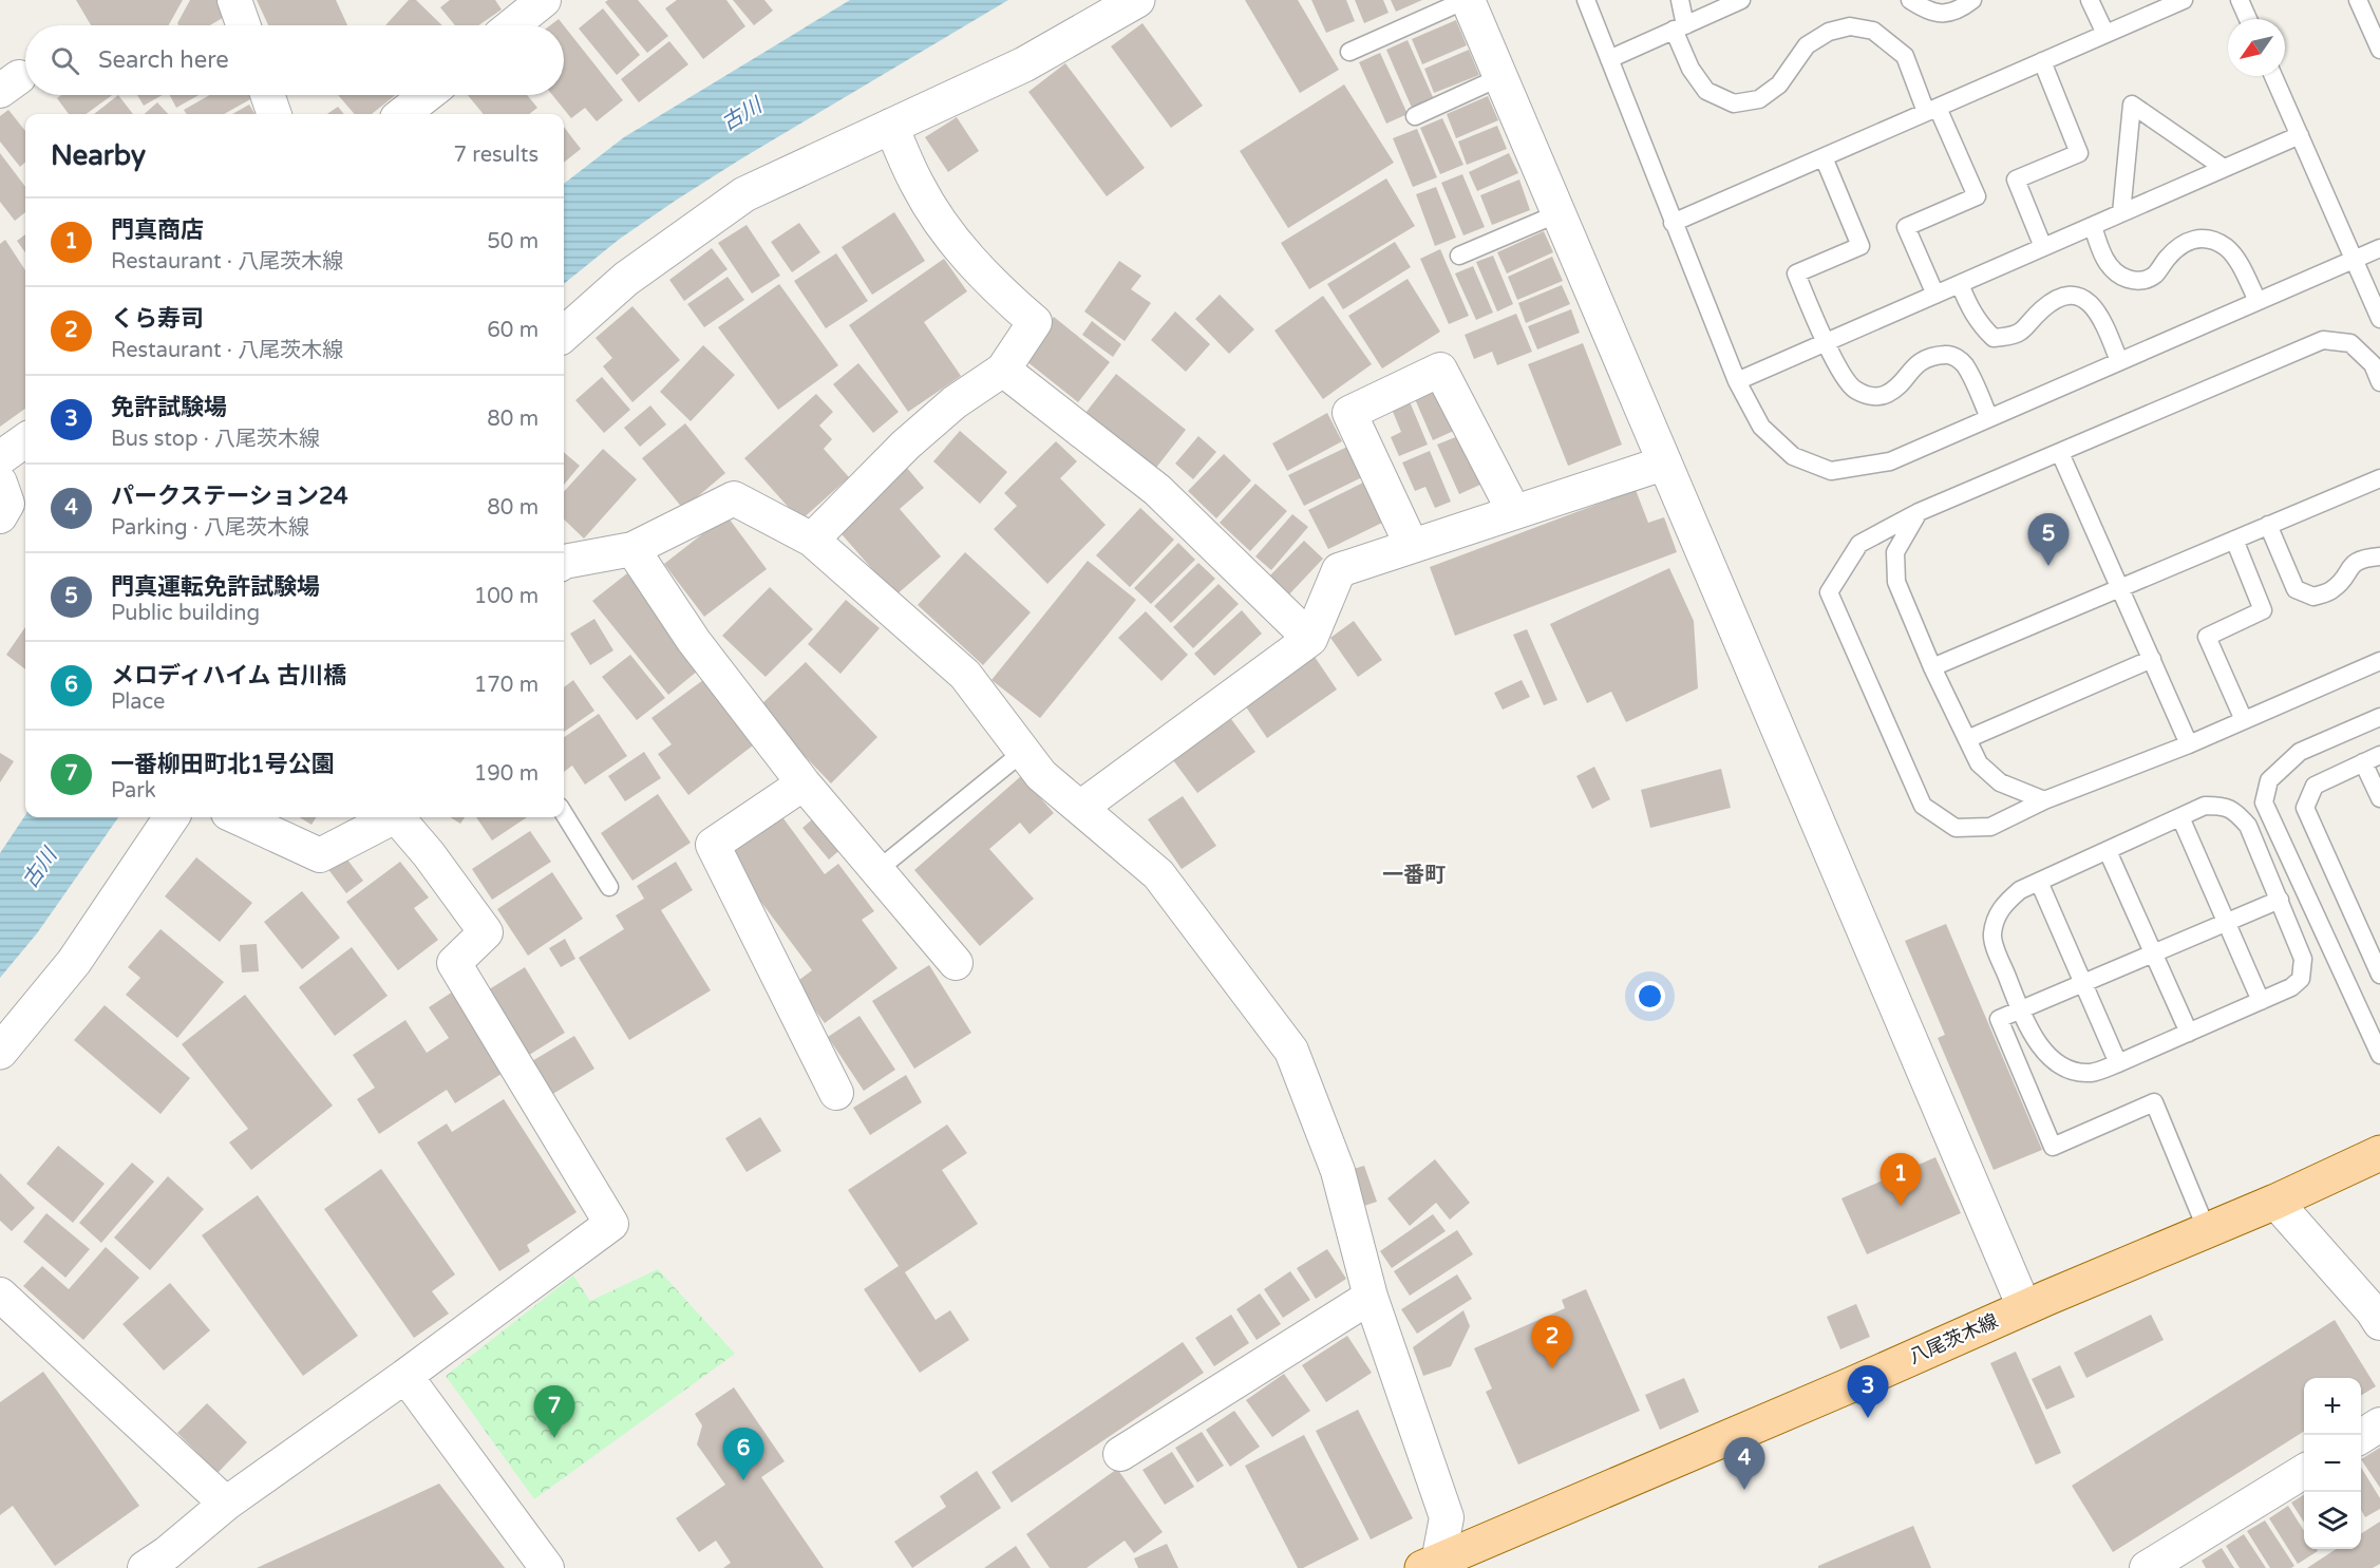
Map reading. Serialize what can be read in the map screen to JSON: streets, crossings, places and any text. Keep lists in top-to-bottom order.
{
  "streets": {
    "main road": ["八尾茨木線"]
  },
  "districts": ["一番町"],
  "water": ["古川"],
  "north": "bottom left",
  "page": {
    "search": "Search here",
    "heading": ["Nearby", "7 results"],
    "list": [
      {
        "mark": "1",
        "name": "門真商店",
        "note": "Restaurant · 八尾茨木線",
        "value": "50 m"
      },
      {
        "mark": "2",
        "name": "くら寿司",
        "note": "Restaurant · 八尾茨木線",
        "value": "60 m"
      },
      {
        "mark": "3",
        "name": "免許試験場",
        "note": "Bus stop · 八尾茨木線",
        "value": "80 m"
      },
      {
        "mark": "4",
        "name": "パークステーション24",
        "note": "Parking · 八尾茨木線",
        "value": "80 m"
      },
      {
        "mark": "5",
        "name": "門真運転免許試験場",
        "note": "Public building",
        "value": "100 m"
      },
      {
        "mark": "6",
        "name": "メロディハイム 古川橋",
        "note": "Place",
        "value": "170 m"
      },
      {
        "mark": "7",
        "name": "一番柳田町北1号公園",
        "note": "Park",
        "value": "190 m"
      }
    ],
    "pins": [
      "5",
      "1",
      "2",
      "3",
      "7",
      "6",
      "4"
    ],
    "map_buttons": ["+", "−"]
  }
}
